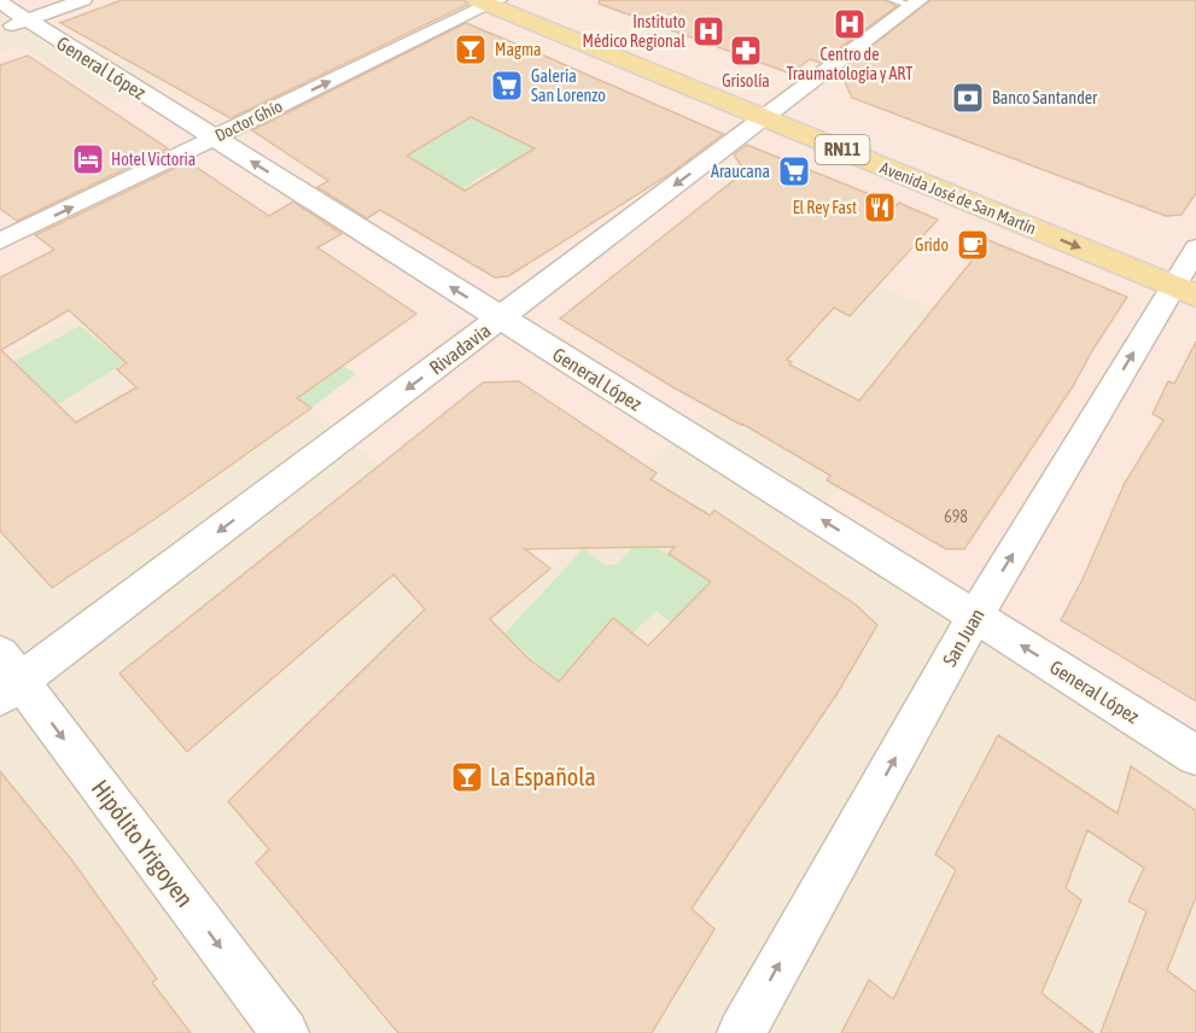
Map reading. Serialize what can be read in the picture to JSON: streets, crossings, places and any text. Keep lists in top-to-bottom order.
{
  "streets": {
    "main road": ["RN11", "Avenida José de San Martín"],
    "street": [
      "General López",
      "Doctor Ghío",
      "Rivadavia",
      "San Juan",
      "Hipólito Yrigoyen"
    ]
  },
  "crossings": [
    ["General López", "Doctor Ghío"],
    ["General López", "Rivadavia"],
    ["General López", "San Juan"],
    ["Doctor Ghío", "Avenida José de San Martín"],
    ["Avenida José de San Martín", "Rivadavia"],
    ["Avenida José de San Martín", "San Juan"],
    ["Rivadavia", "Hipólito Yrigoyen"]
  ],
  "one_way": [
    "General López",
    "Doctor Ghío",
    "Rivadavia",
    "San Juan",
    "Hipólito Yrigoyen"
  ],
  "places": {
    "hospital": ["Centro de Traumatología y ART", "Instituto Médico Regional"],
    "bar": ["Magma", "La Española"],
    "pharmacy": ["Grisolía"],
    "supermarket": ["Galería San Lorenzo", "Araucana"],
    "bank": ["Banco Santander"],
    "hotel": ["Hotel Victoria"],
    "restaurant": ["El Rey Fast"],
    "cafe": ["Grido"]
  },
  "house_numbers": ["698"]
}
